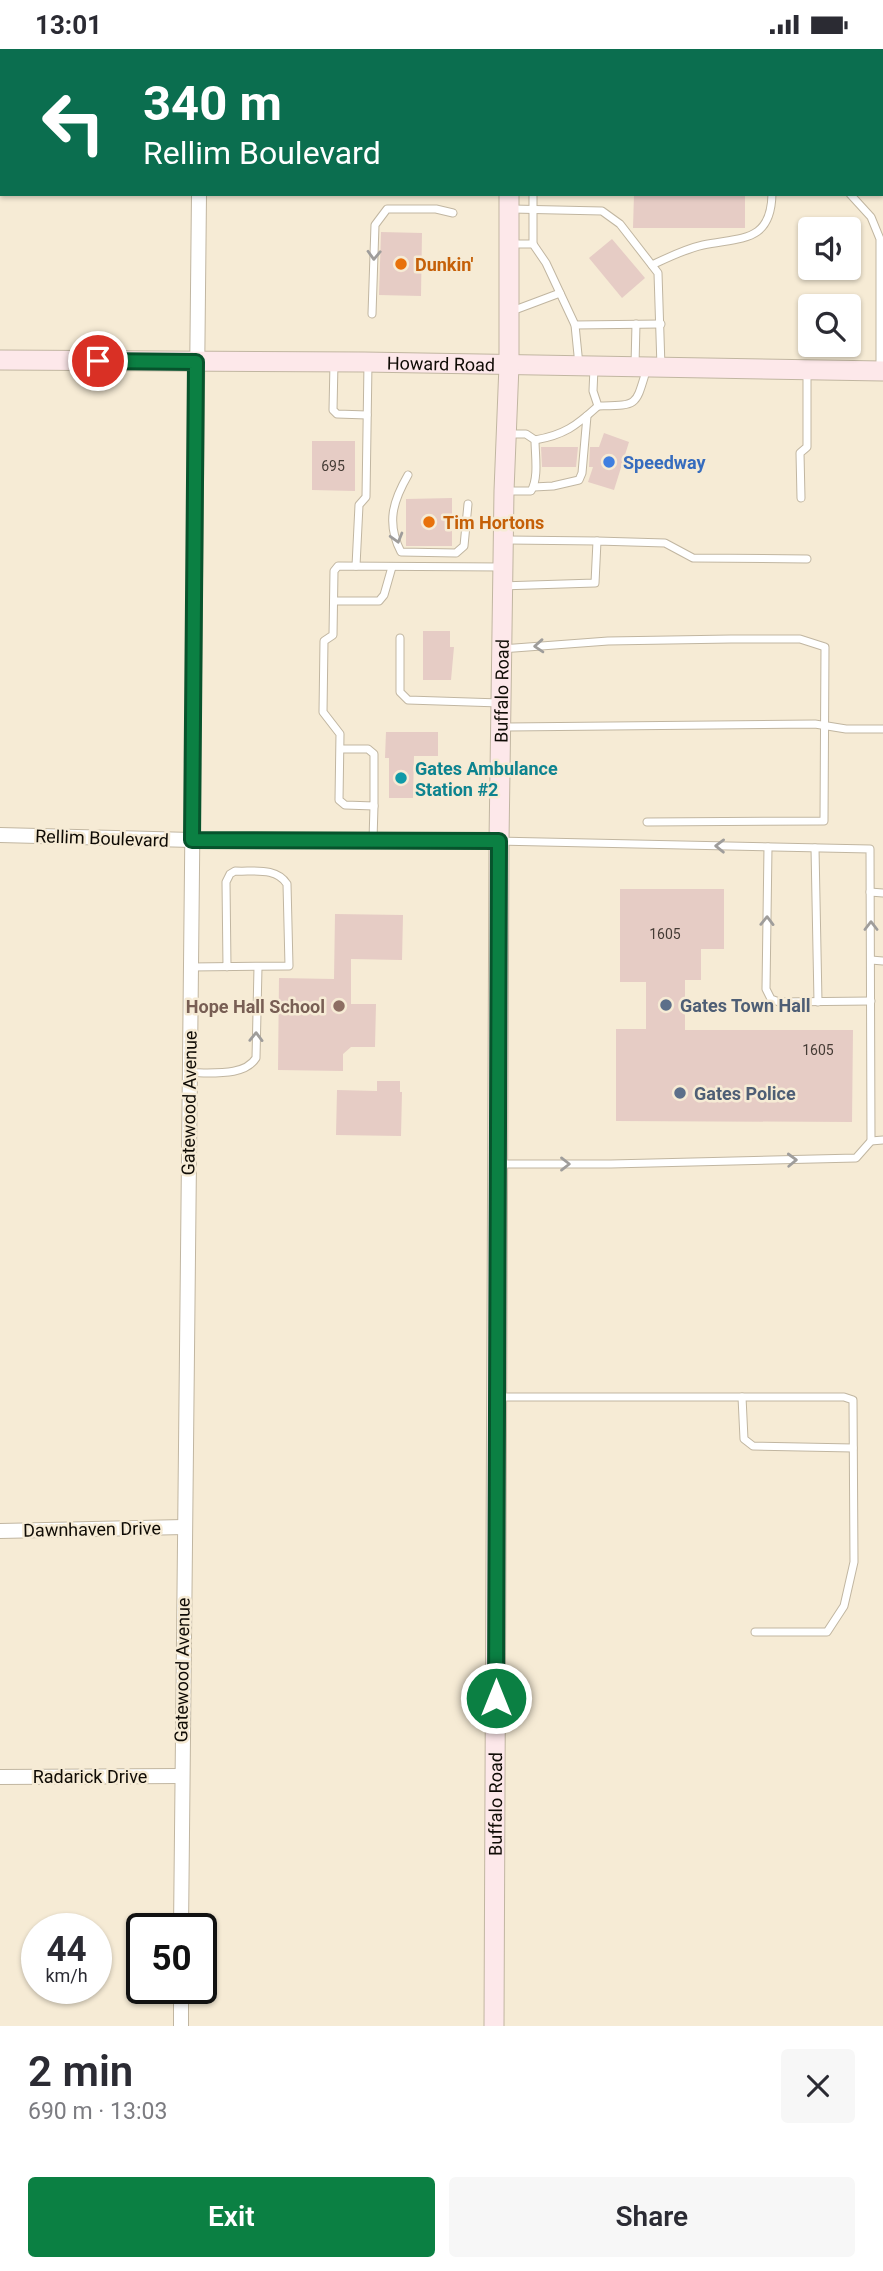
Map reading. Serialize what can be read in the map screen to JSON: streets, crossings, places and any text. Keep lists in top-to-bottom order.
{
  "streets": {
    "main road": ["Howard Road", "Buffalo Road"],
    "street": [
      "Rellim Boulevard",
      "Gatewood Avenue",
      "Dawnhaven Drive",
      "Radarick Drive"
    ]
  },
  "crossings": [
    ["Howard Road", "Buffalo Road"],
    ["Howard Road", "Gatewood Avenue"],
    ["Buffalo Road", "Rellim Boulevard"],
    ["Rellim Boulevard", "Gatewood Avenue"],
    ["Gatewood Avenue", "Dawnhaven Drive"],
    ["Gatewood Avenue", "Radarick Drive"]
  ],
  "places": [
    "Dunkin'",
    "Speedway",
    "Tim Hortons",
    "Gates Ambulance Station #2",
    "Gates Town Hall",
    "Hope Hall School",
    "Gates Police"
  ],
  "house_numbers": ["695", "1605", "1605"],
  "page": {
    "status": "13:01",
    "turn": ["340 m", "Rellim Boulevard"],
    "speed": "44 km/h",
    "limit": "50",
    "heading": ["2 min", "690 m · 13:03"],
    "buttons": ["Exit", "Share"]
  }
}
